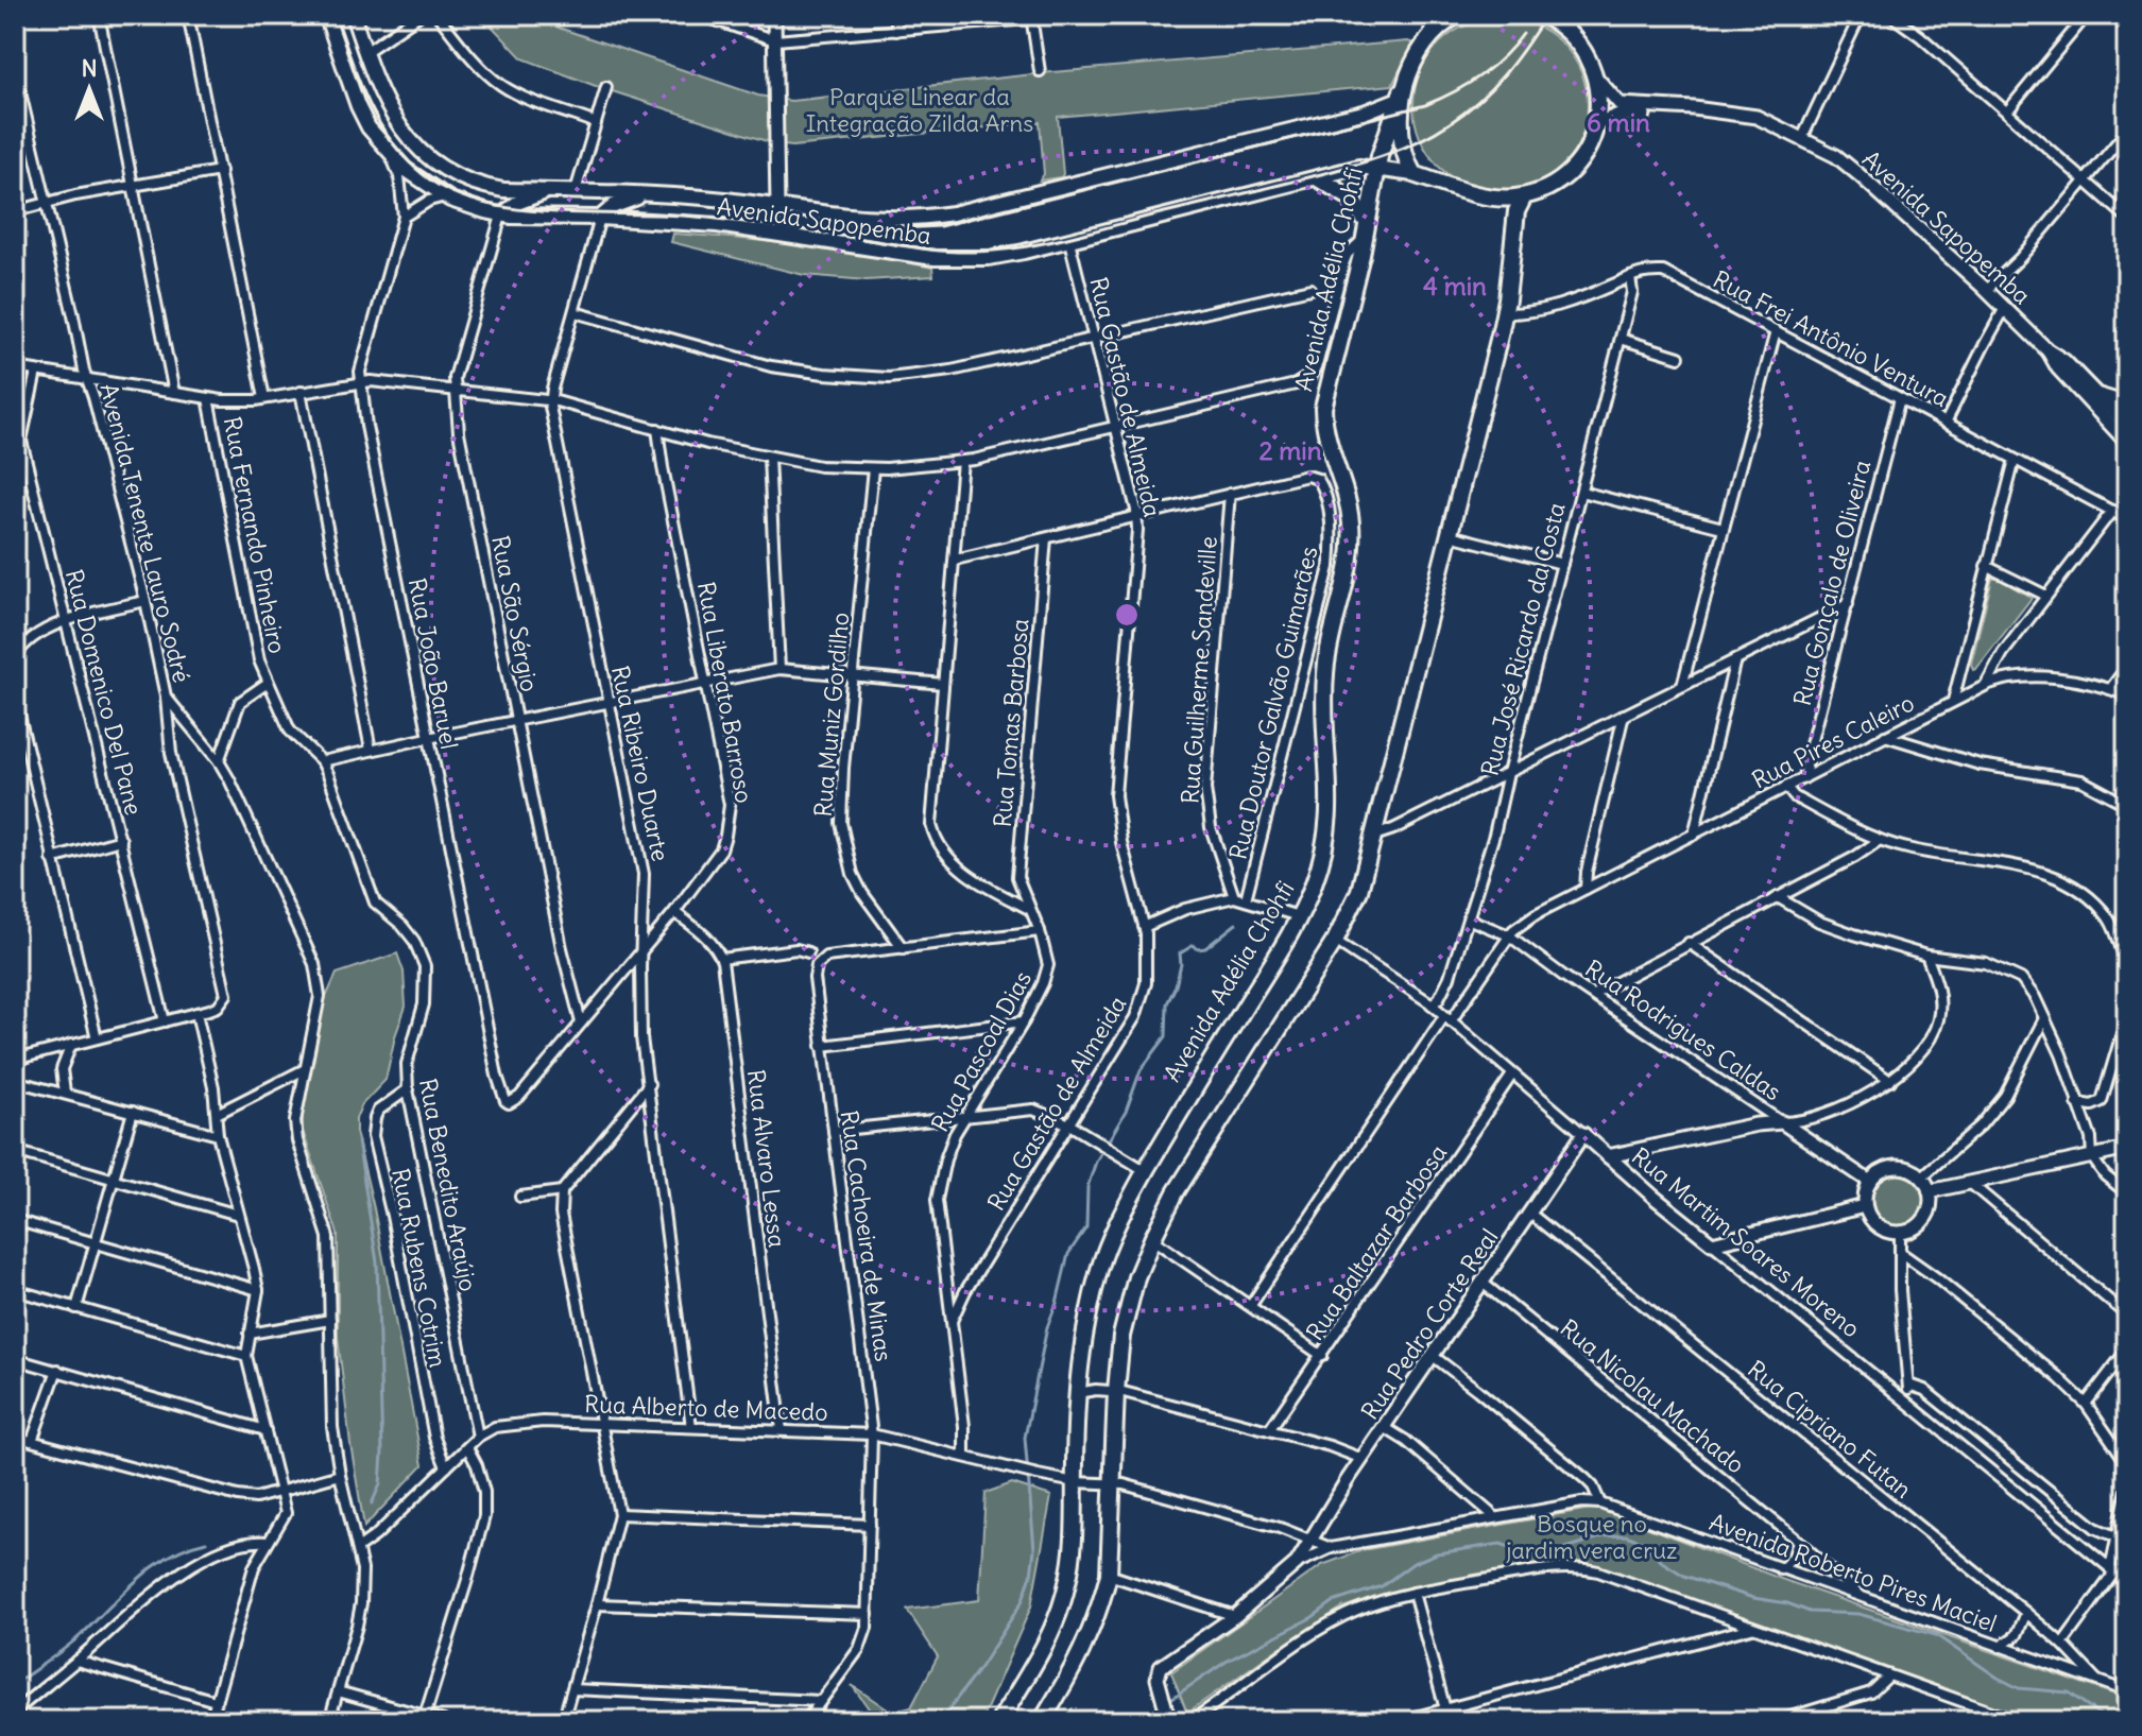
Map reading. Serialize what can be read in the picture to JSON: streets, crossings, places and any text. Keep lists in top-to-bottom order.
{
  "streets": {
    "highway": ["Avenida Adélia Chohfi"],
    "main road": ["Avenida Sapopemba"],
    "street": [
      "Rua Frei Antônio Ventura",
      "Rua Gastão de Almeida",
      "Avenida Tenente Lauro Sodré",
      "Rua Fernando Pinheiro",
      "Rua Gonçalo de Oliveira",
      "Rua São Sérgio",
      "Rua José Ricardo da Costa",
      "Rua João Baruel",
      "Rua Guilherme Sandeville",
      "Rua Domenico Del Pane",
      "Rua Liberato Barroso",
      "Rua Doutor Galvão Guimarães",
      "Rua Muniz Gordilho",
      "Rua Tomas Barbosa",
      "Rua Pires Caleiro",
      "Rua Ribeiro Duarte",
      "Rua Rodrigues Caldas",
      "Rua Pascoal Dias",
      "Rua Alvaro Lessa",
      "Rua Benedito Araújo",
      "Rua Cachoeira de Minas",
      "Rua Baltazar Barbosa",
      "Rua Martim Soares Moreno",
      "Rua Rubens Cotrim",
      "Rua Pedro Corte Real",
      "Rua Nicolau Machado",
      "Rua Alberto de Macedo",
      "Rua Cipriano Futan",
      "Avenida Roberto Pires Maciel"
    ]
  },
  "crossings": [
    ["Avenida Sapopemba", "Avenida Adélia Chohfi"],
    ["Avenida Sapopemba", "Rua Gastão de Almeida"],
    ["Avenida Sapopemba", "Rua São Sérgio"],
    ["Avenida Sapopemba", "Rua João Baruel"],
    ["Avenida Sapopemba", "Rua Ribeiro Duarte"],
    ["Avenida Adélia Chohfi", "Rua Alberto de Macedo"],
    ["Rua Frei Antônio Ventura", "Rua Gonçalo de Oliveira"],
    ["Rua Frei Antônio Ventura", "Rua José Ricardo da Costa"],
    ["Rua Gastão de Almeida", "Rua Pascoal Dias"],
    ["Avenida Tenente Lauro Sodré", "Rua Fernando Pinheiro"],
    ["Avenida Tenente Lauro Sodré", "Rua Alberto de Macedo"],
    ["Rua Fernando Pinheiro", "Rua Benedito Araújo"],
    ["Rua Gonçalo de Oliveira", "Rua Pires Caleiro"],
    ["Rua São Sérgio", "Rua Liberato Barroso"],
    ["Rua José Ricardo da Costa", "Rua Rodrigues Caldas"],
    ["Rua José Ricardo da Costa", "Rua Martim Soares Moreno"],
    ["Rua João Baruel", "Rua Liberato Barroso"],
    ["Rua Guilherme Sandeville", "Rua Doutor Galvão Guimarães"],
    ["Rua Liberato Barroso", "Rua Ribeiro Duarte"],
    ["Rua Muniz Gordilho", "Rua Cachoeira de Minas"],
    ["Rua Tomas Barbosa", "Rua Pascoal Dias"],
    ["Rua Pires Caleiro", "Rua Rodrigues Caldas"],
    ["Rua Pires Caleiro", "Rua Martim Soares Moreno"],
    ["Rua Ribeiro Duarte", "Rua Alberto de Macedo"],
    ["Rua Pascoal Dias", "Rua Cachoeira de Minas"],
    ["Rua Pascoal Dias", "Rua Alberto de Macedo"],
    ["Rua Alvaro Lessa", "Rua Alberto de Macedo"],
    ["Rua Benedito Araújo", "Rua Rubens Cotrim"],
    ["Rua Benedito Araújo", "Rua Alberto de Macedo"],
    ["Rua Cachoeira de Minas", "Rua Alberto de Macedo"],
    ["Rua Baltazar Barbosa", "Rua Martim Soares Moreno"],
    ["Rua Martim Soares Moreno", "Rua Pedro Corte Real"],
    ["Rua Rubens Cotrim", "Rua Alberto de Macedo"],
    ["Rua Pedro Corte Real", "Rua Nicolau Machado"],
    ["Rua Pedro Corte Real", "Rua Alberto de Macedo"],
    ["Rua Pedro Corte Real", "Rua Cipriano Futan"],
    ["Rua Pedro Corte Real", "Avenida Roberto Pires Maciel"],
    ["Rua Nicolau Machado", "Avenida Roberto Pires Maciel"],
    ["Rua Alberto de Macedo", "Avenida Roberto Pires Maciel"],
    ["Rua Cipriano Futan", "Avenida Roberto Pires Maciel"]
  ],
  "parks": ["Parque Linear da Integração Zilda Arns", "Bosque no jardim vera cruz"],
  "north": "top",
  "rings": ["6 min", "4 min", "2 min"]
}
